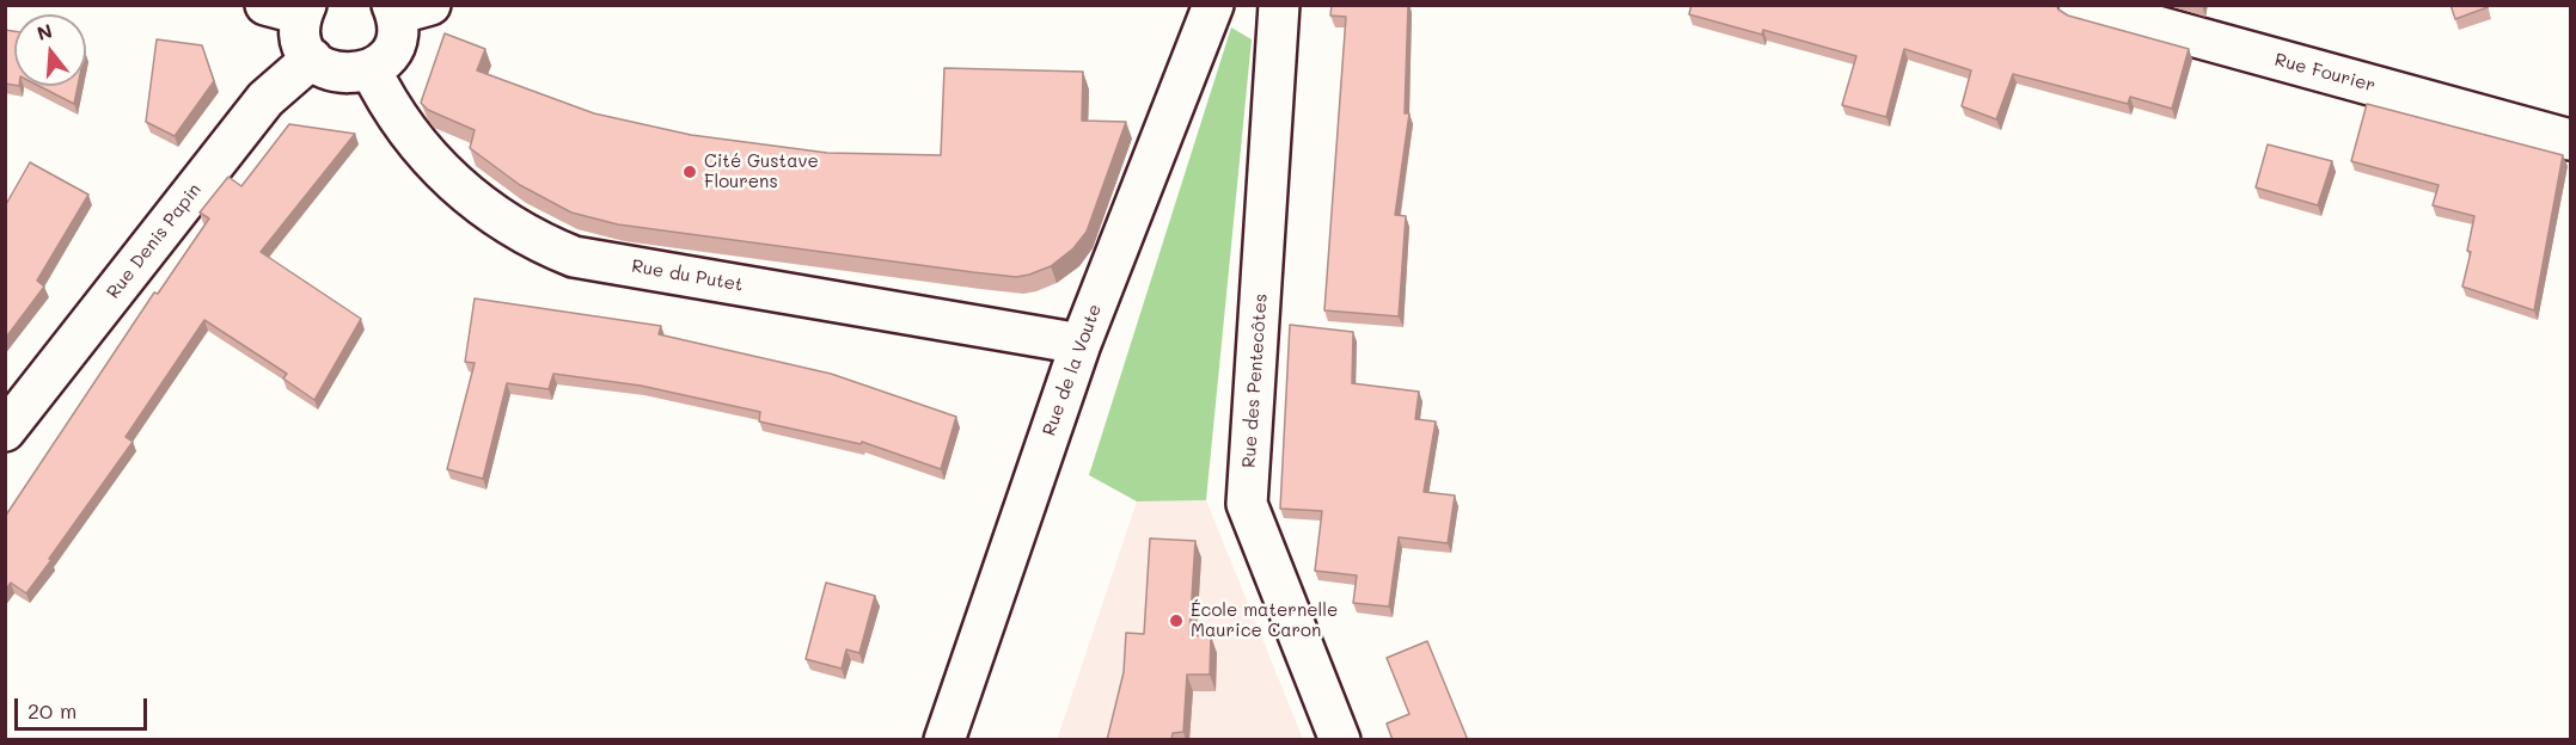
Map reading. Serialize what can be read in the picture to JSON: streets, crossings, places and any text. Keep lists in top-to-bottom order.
{
  "streets": {
    "street": [
      "Rue Fourier",
      "Rue Denis Papin",
      "Rue du Putet",
      "Rue de la Voute",
      "Rue des Pentecôtes"
    ]
  },
  "crossings": [
    ["Rue du Putet", "Rue de la Voute"]
  ],
  "places": ["Cité Gustave Flourens", "École maternelle Maurice Caron"],
  "scale_bar": "20 m",
  "north": "top"
}
